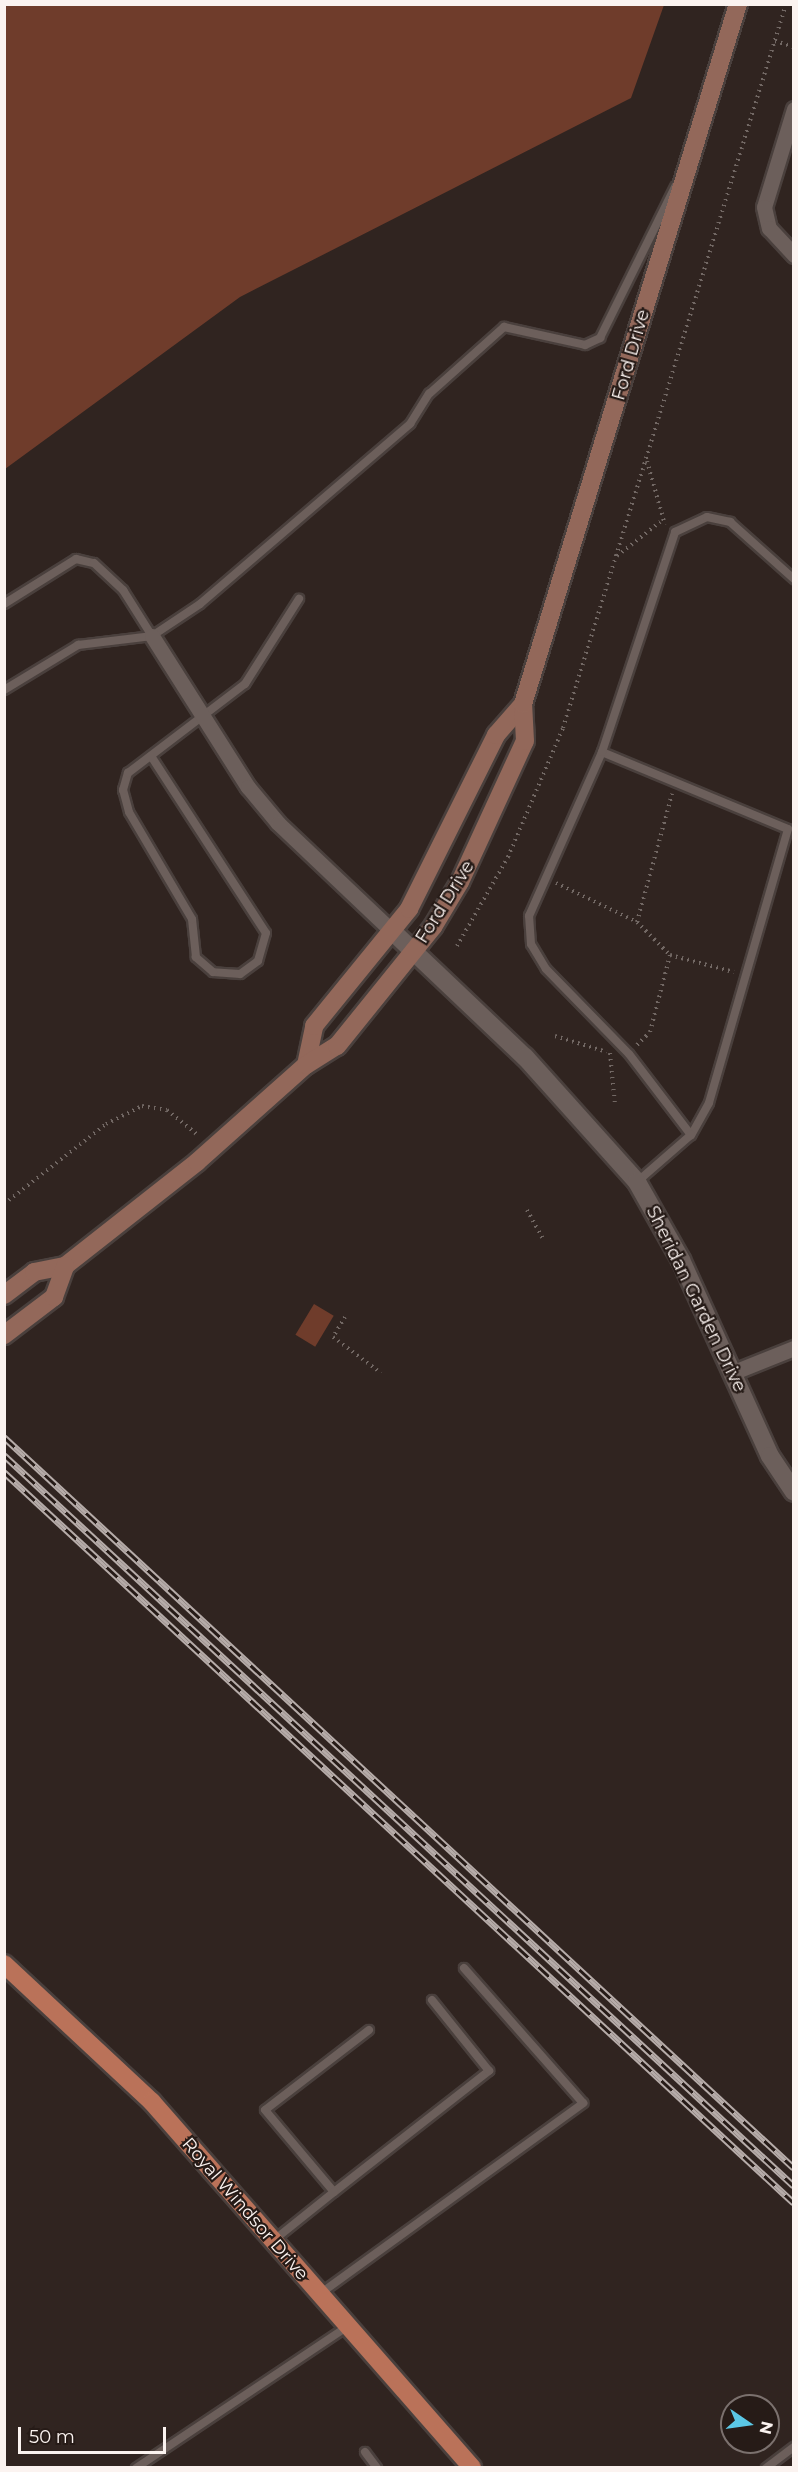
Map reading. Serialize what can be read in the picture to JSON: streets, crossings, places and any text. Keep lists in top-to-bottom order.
{
  "streets": {
    "main road": ["Ford Drive", "Royal Windsor Drive"],
    "street": ["Sheridan Garden Drive"]
  },
  "crossings": [
    ["Ford Drive", "Sheridan Garden Drive"]
  ],
  "scale_bar": "50 m",
  "north": "right"
}
